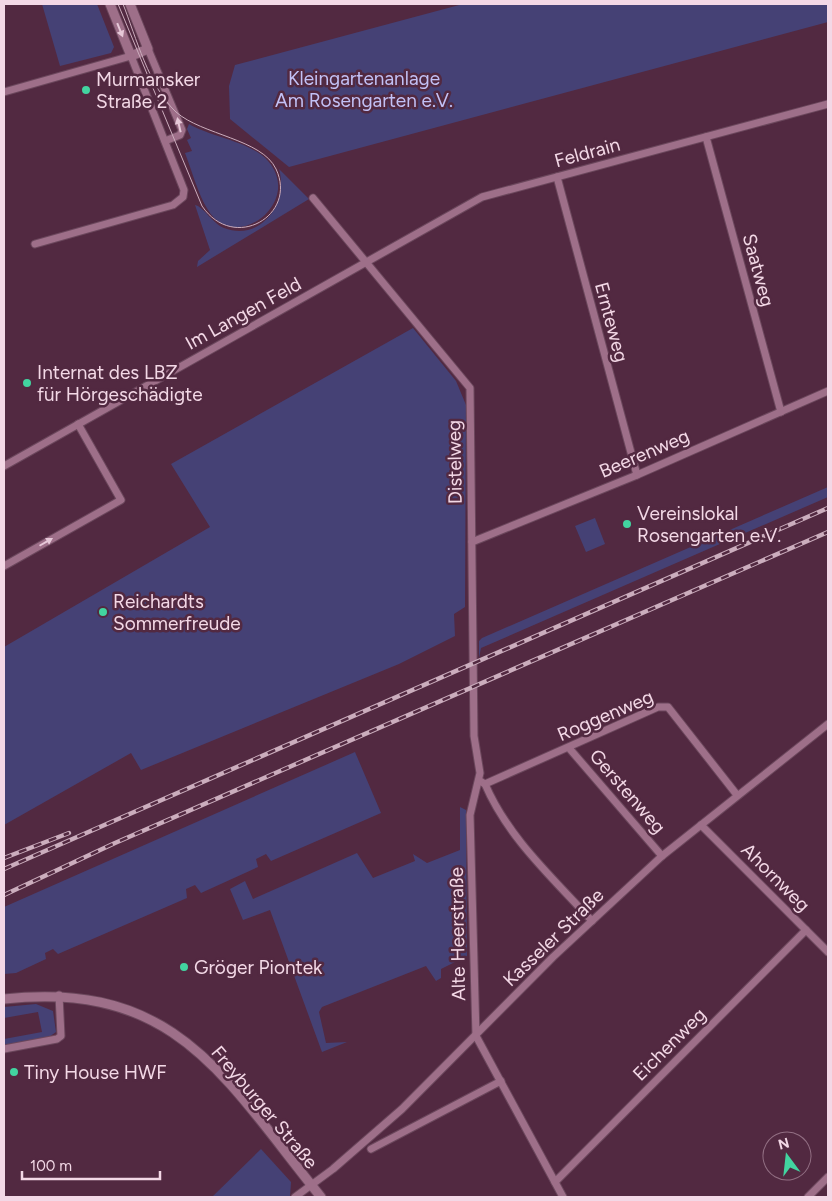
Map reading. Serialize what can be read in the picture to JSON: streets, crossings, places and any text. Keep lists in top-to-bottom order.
{
  "streets": {
    "street": [
      "Feldrain",
      "Saatweg",
      "Im Langen Feld",
      "Ernteweg",
      "Beerenweg",
      "Distelweg",
      "Roggenweg",
      "Gerstenweg",
      "Ahornweg",
      "Alte Heerstraße",
      "Kasseler Straße",
      "Eichenweg",
      "Freyburger Straße"
    ]
  },
  "crossings": [
    ["Feldrain", "Saatweg"],
    ["Feldrain", "Im Langen Feld"],
    ["Feldrain", "Ernteweg"],
    ["Feldrain", "Distelweg"],
    ["Saatweg", "Beerenweg"],
    ["Im Langen Feld", "Distelweg"],
    ["Ernteweg", "Beerenweg"],
    ["Beerenweg", "Distelweg"],
    ["Distelweg", "Roggenweg"],
    ["Distelweg", "Alte Heerstraße"],
    ["Roggenweg", "Gerstenweg"],
    ["Roggenweg", "Alte Heerstraße"],
    ["Roggenweg", "Kasseler Straße"],
    ["Gerstenweg", "Kasseler Straße"],
    ["Ahornweg", "Kasseler Straße"],
    ["Ahornweg", "Eichenweg"],
    ["Alte Heerstraße", "Kasseler Straße"],
    ["Alte Heerstraße", "Eichenweg"],
    ["Kasseler Straße", "Freyburger Straße"]
  ],
  "parks": ["Kleingartenanlage Am Rosengarten e.V."],
  "places": [
    "Murmansker Straße 2",
    "Internat des LBZ für Hörgeschädigte",
    "Vereinslokal Rosengarten e.V.",
    "Reichardts Sommerfreude",
    "Gröger Piontek",
    "Tiny House HWF"
  ],
  "scale_bar": "100 m",
  "north": "top"
}
